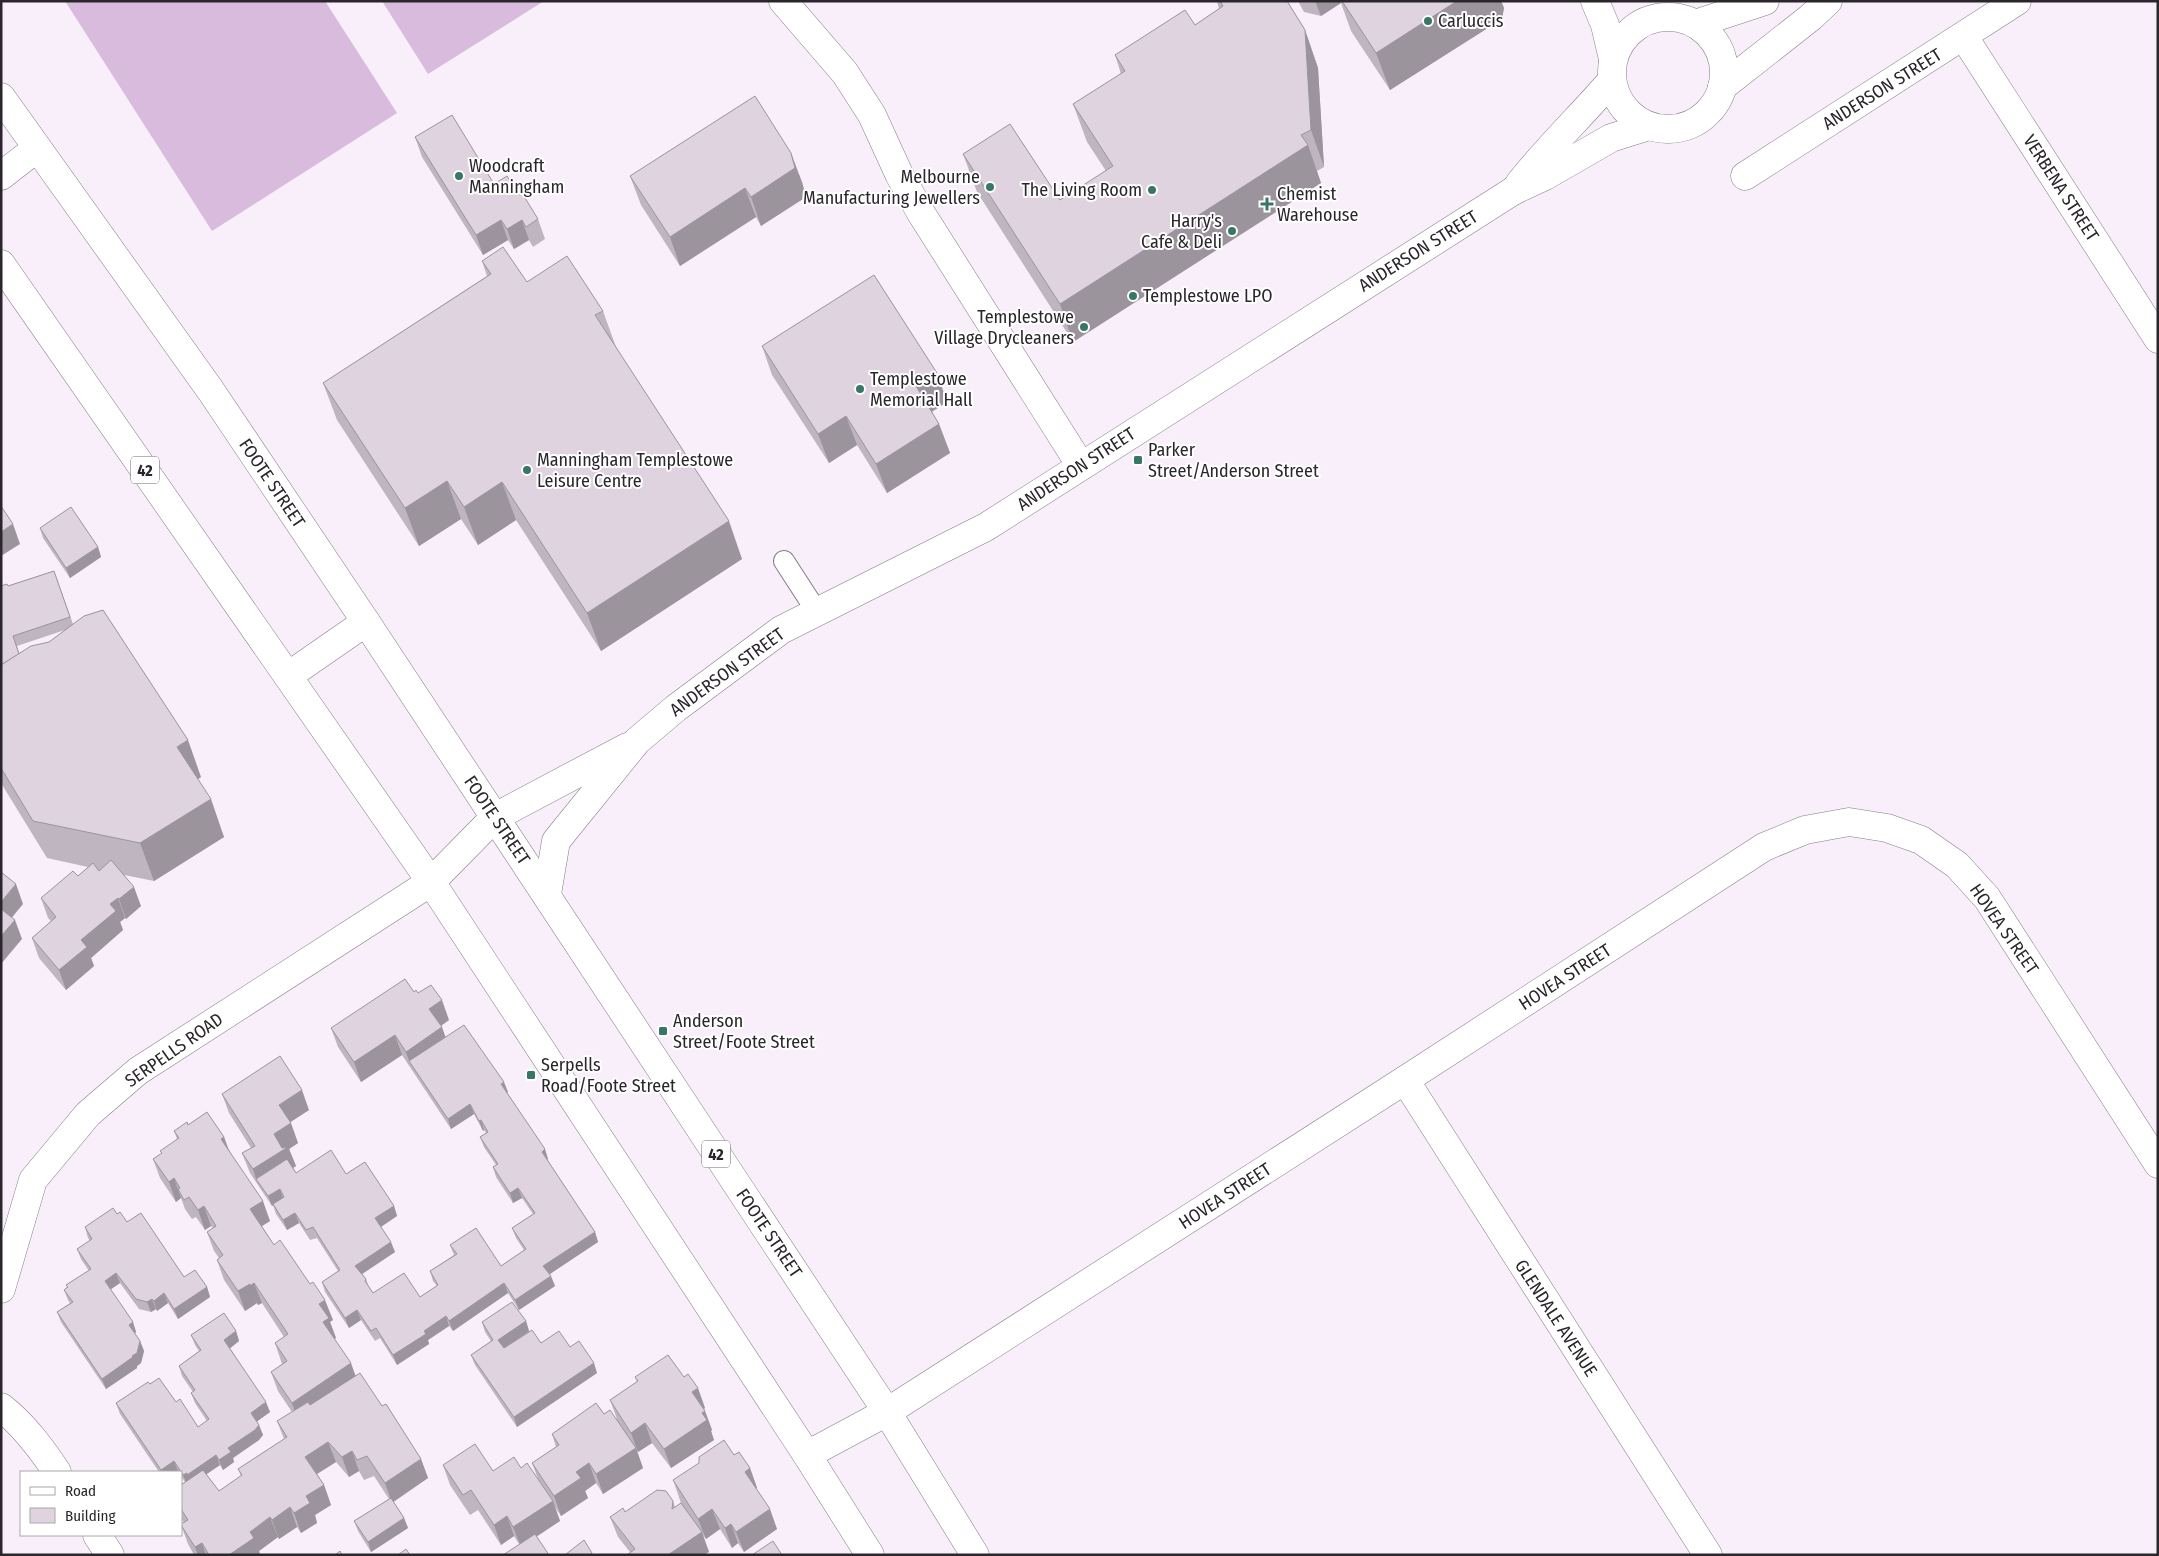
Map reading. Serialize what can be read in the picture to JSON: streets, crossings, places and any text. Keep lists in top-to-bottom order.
{
  "streets": {
    "street": [
      "ANDERSON STREET",
      "VERBENA STREET",
      "42",
      "FOOTE STREET",
      "HOVEA STREET",
      "SERPELLS ROAD",
      "GLENDALE AVENUE"
    ]
  },
  "crossings": [
    ["ANDERSON STREET", "VERBENA STREET"],
    ["ANDERSON STREET", "FOOTE STREET"],
    ["ANDERSON STREET", "SERPELLS ROAD"],
    ["42", "HOVEA STREET"],
    ["42", "SERPELLS ROAD"],
    ["FOOTE STREET", "HOVEA STREET"],
    ["FOOTE STREET", "SERPELLS ROAD"],
    ["HOVEA STREET", "GLENDALE AVENUE"]
  ],
  "places": {
    "other": [
      "Carluccis",
      "Woodcraft Manningham",
      "Melbourne Manufacturing Jewellers",
      "The Living Room",
      "Harry's Cafe & Deli",
      "Templestowe LPO",
      "Templestowe Village Drycleaners",
      "Templestowe Memorial Hall",
      "Manningham Templestowe Leisure Centre"
    ],
    "health": ["Chemist Warehouse"],
    "transit": ["Parker Street/Anderson Street", "Anderson Street/Foote Street", "Serpells Road/Foote Street"]
  },
  "legend": ["Road", "Building"]
}
